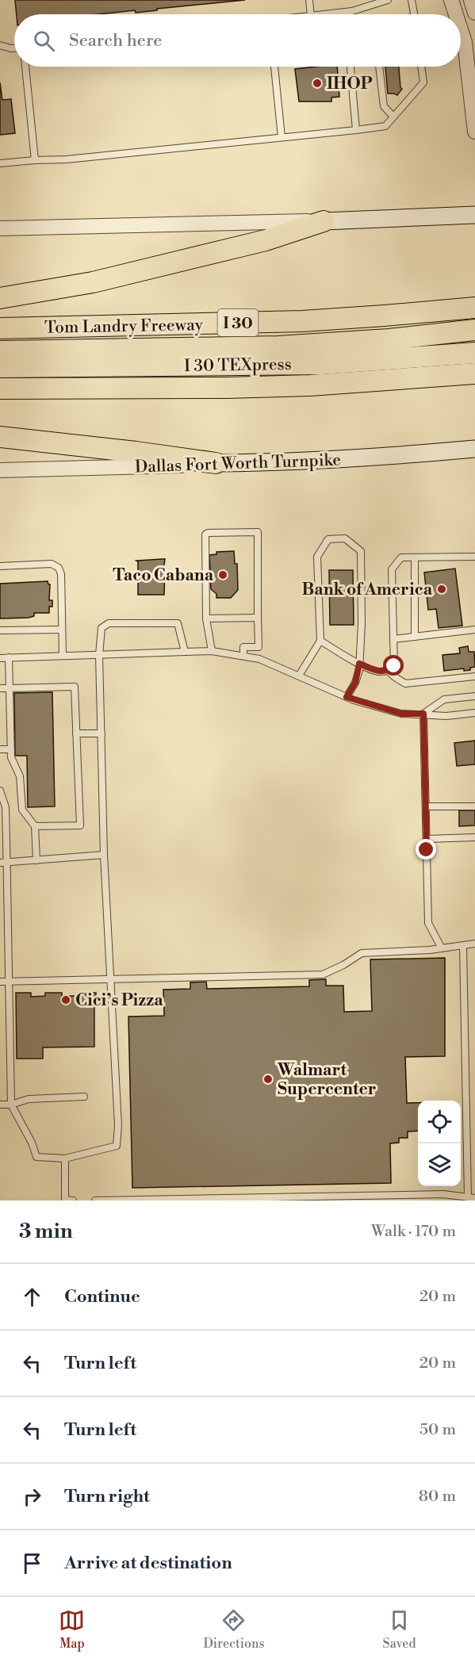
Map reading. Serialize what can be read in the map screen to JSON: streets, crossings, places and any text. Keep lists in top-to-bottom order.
{
  "streets": {
    "highway": ["I 30", "Tom Landry Freeway", "I 30 TEXpress"],
    "main road": ["Dallas Fort Worth Turnpike"]
  },
  "places": [
    "IHOP",
    "Taco Cabana",
    "Bank of America",
    "Cici’s Pizza",
    "Walmart Supercenter"
  ],
  "page": {
    "search": "Search here",
    "heading": ["3 min", "Walk · 170 m"],
    "list": [
      ["Continue", "20 m"],
      ["Turn left", "20 m"],
      ["Turn left", "50 m"],
      ["Turn right", "80 m"],
      "Arrive at destination"
    ],
    "nav": ["Map", "Directions", "Saved"]
  }
}
